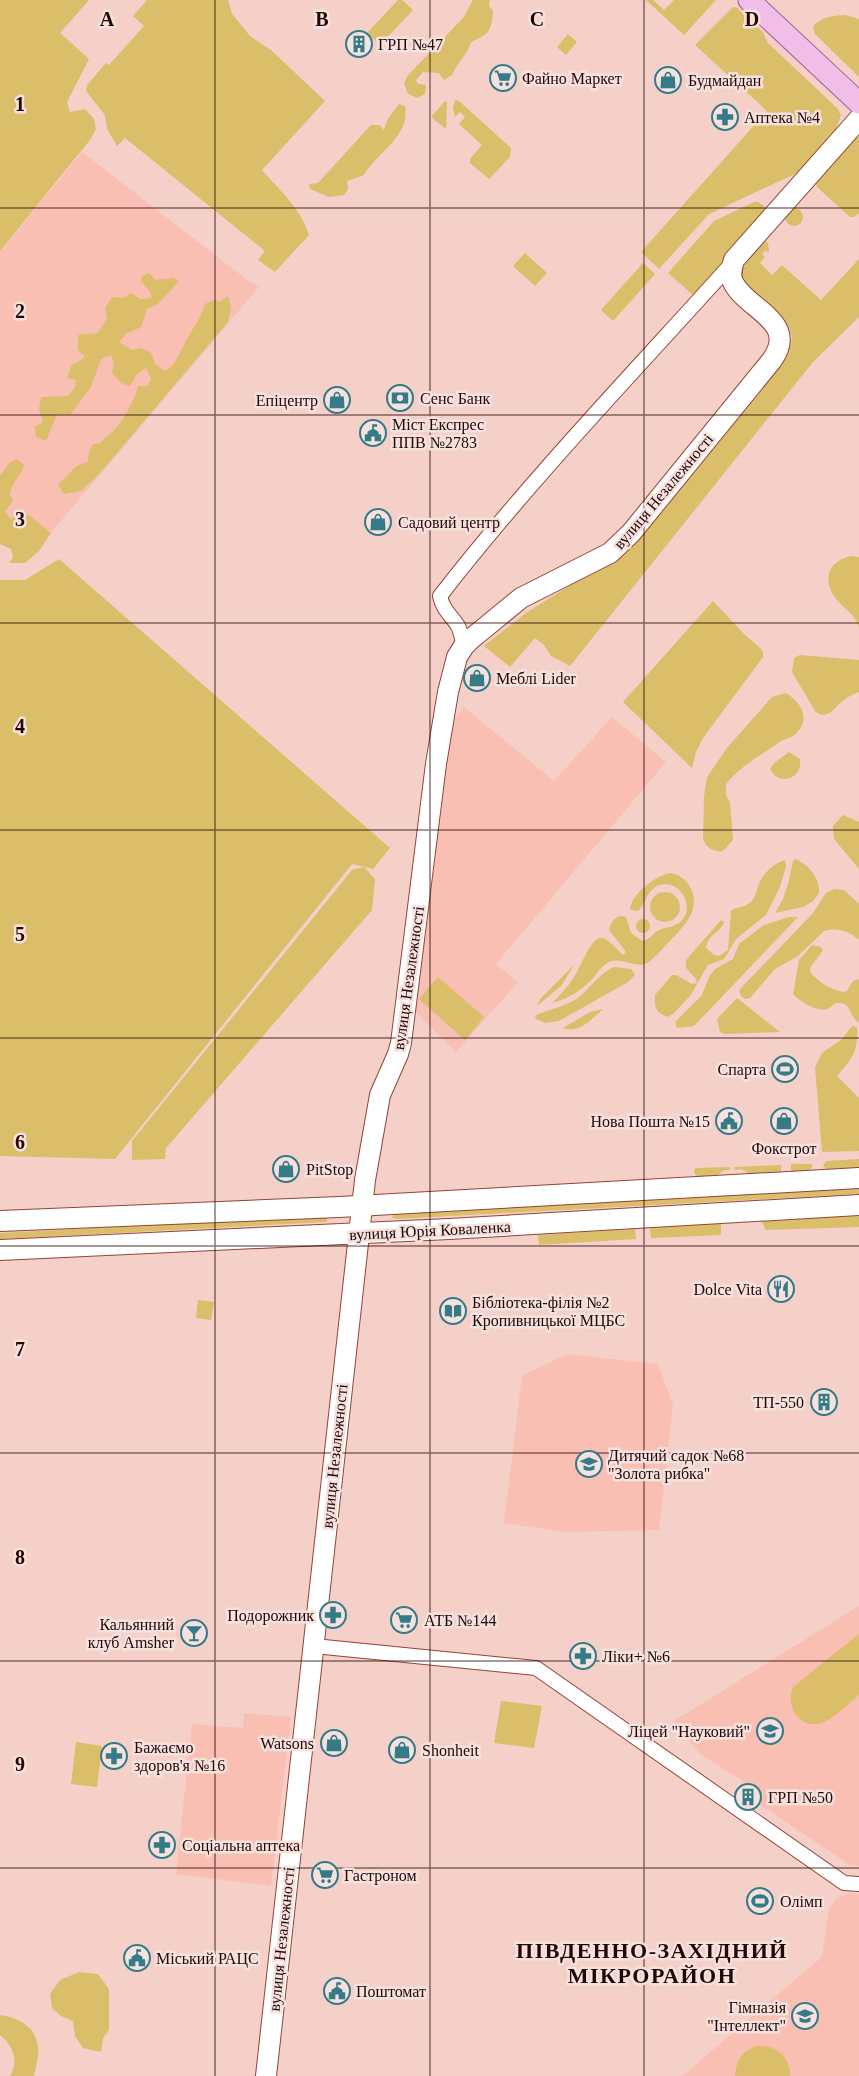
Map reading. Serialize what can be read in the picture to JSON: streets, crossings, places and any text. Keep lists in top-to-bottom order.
{
  "streets": {
    "street": ["вулиця Незалежності", "вулиця Юрія Коваленка"]
  },
  "crossings": [
    ["вулиця Незалежності", "вулиця Юрія Коваленка"]
  ],
  "districts": ["ПІВДЕННО-ЗАХІДНИЙ МІКРОРАЙОН"],
  "places": {
    "building": ["ГРП №47", "ТП-550", "ГРП №50"],
    "supermarket": ["Файно Маркет", "АТБ №144", "Гастроном"],
    "shop": [
      "Будмайдан",
      "Епіцентр",
      "Садовий центр",
      "Меблі Lider",
      "Фокстрот",
      "PitStop",
      "Watsons",
      "Shonheit"
    ],
    "pharmacy": [
      "Аптека №4",
      "Подорожник",
      "Ліки+ №6",
      "Бажаємо здоров'я №16",
      "Соціальна аптека"
    ],
    "bank": ["Сенс Банк"],
    "public building": [
      "Міст Експрес ППВ №2783",
      "Нова Пошта №15",
      "Міський РАЦС",
      "Поштомат"
    ],
    "sports": ["Спарта", "Олімп"],
    "restaurant": ["Dolce Vita"],
    "library": ["Бібліотека-філія №2 Кропивницької МЦБС"],
    "school or university": ["Дитячий садок №68 \"Золота рибка\"", "Ліцей \"Науковий\"", "Гімназія \"Інтеллект\""],
    "bar": ["Кальянний клуб Amsher"]
  },
  "grid": {
    "columns": [
      "A",
      "B",
      "C",
      "D"
    ],
    "rows": [
      "1",
      "2",
      "3",
      "4",
      "5",
      "6",
      "7",
      "8",
      "9"
    ]
  }
}
